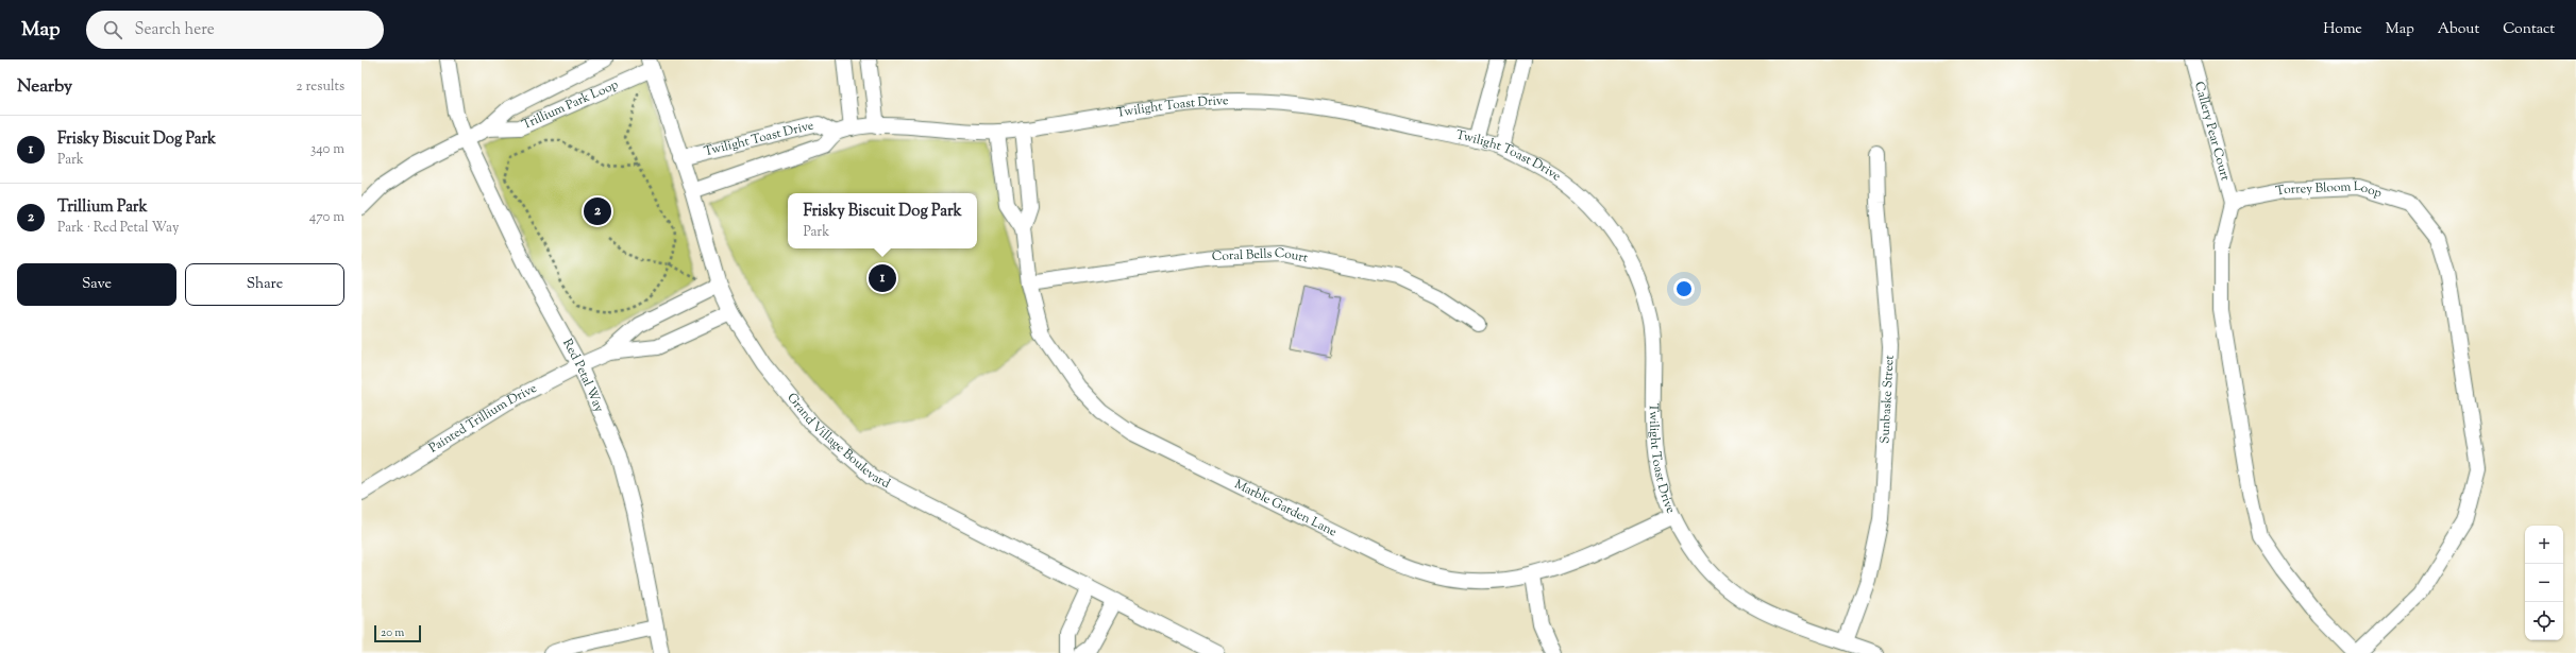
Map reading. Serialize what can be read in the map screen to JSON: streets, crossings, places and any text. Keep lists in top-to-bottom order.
{
  "streets": {
    "street": [
      "Trillium Park Loop",
      "Twilight Toast Drive",
      "Callery Pear Court",
      "Torrey Bloom Loop",
      "Coral Bells Court",
      "Red Petal Way",
      "Sunbaske Street",
      "Painted Trillium Drive",
      "Grand Village Boulevard",
      "Marble Garden Lane"
    ]
  },
  "crossings": [
    ["Trillium Park Loop", "Red Petal Way"],
    ["Trillium Park Loop", "Grand Village Boulevard"],
    ["Twilight Toast Drive", "Sunbaske Street"],
    ["Twilight Toast Drive", "Grand Village Boulevard"],
    ["Twilight Toast Drive", "Marble Garden Lane"],
    ["Callery Pear Court", "Torrey Bloom Loop"],
    ["Coral Bells Court", "Marble Garden Lane"],
    ["Red Petal Way", "Painted Trillium Drive"],
    ["Painted Trillium Drive", "Grand Village Boulevard"]
  ],
  "scale_bar": "20 m",
  "page": {
    "header": "Map",
    "search": "Search here",
    "nav": [
      "Home",
      "Map",
      "About",
      "Contact"
    ],
    "heading": ["Nearby", "2 results"],
    "list": [
      {
        "mark": "1",
        "name": "Frisky Biscuit Dog Park",
        "note": "Park",
        "value": "340 m"
      },
      {
        "mark": "2",
        "name": "Trillium Park",
        "note": "Park · Red Petal Way",
        "value": "470 m"
      }
    ],
    "popup": ["Frisky Biscuit Dog Park", "Park"],
    "pins": ["2", "1"],
    "buttons": ["Save", "Share"],
    "map_buttons": ["+", "−"],
    "scale": "20 m"
  }
}
